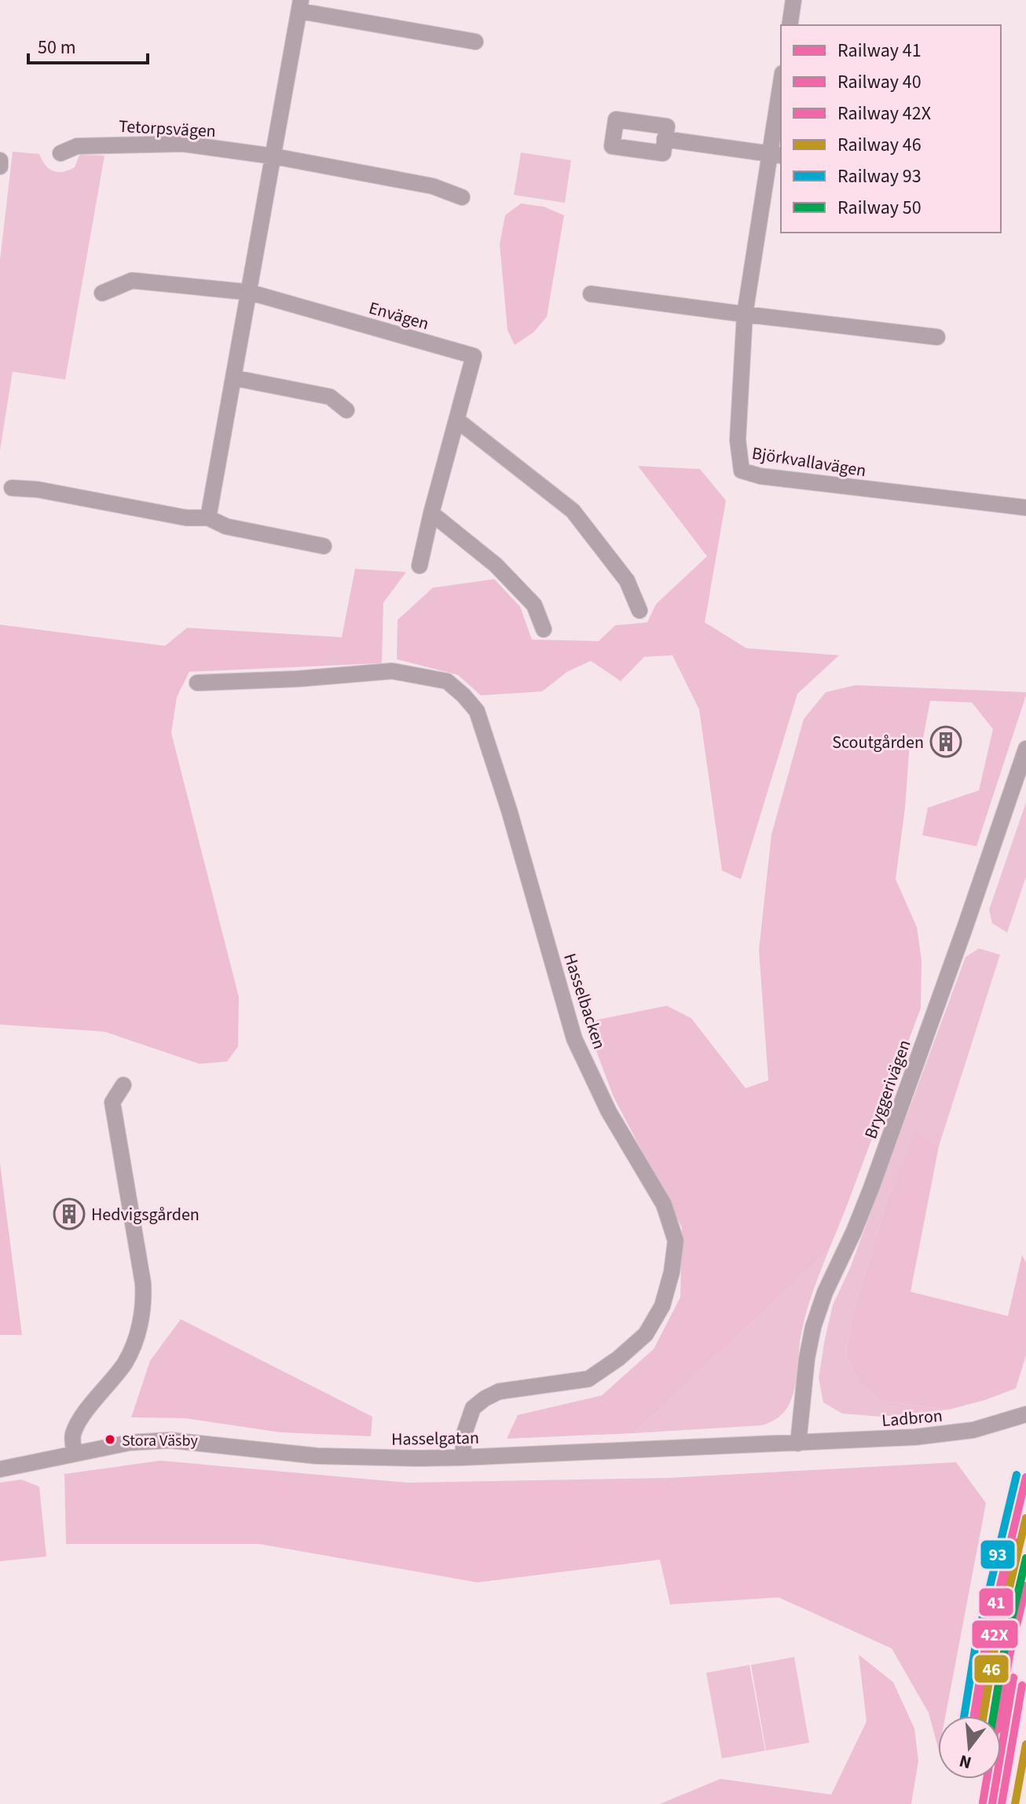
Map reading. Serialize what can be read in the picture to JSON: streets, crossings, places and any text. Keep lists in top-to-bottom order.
{
  "streets": {
    "street": [
      "Tetorpsvägen",
      "Envägen",
      "Björkvallavägen",
      "Hasselbacken",
      "Bryggerivägen",
      "Ladbron",
      "Hasselgatan"
    ]
  },
  "crossings": [
    ["Hasselbacken", "Hasselgatan"],
    ["Bryggerivägen", "Ladbron"],
    ["Bryggerivägen", "Hasselgatan"],
    ["Ladbron", "Hasselgatan"]
  ],
  "places": {
    "building": ["Scoutgården", "Hedvigsgården"],
    "other": ["Stora Väsby"]
  },
  "lines": [
    "rail line 93",
    "rail line 41",
    "rail line 46",
    "rail line 42X",
    "rail line 50",
    "rail line 40"
  ],
  "legend": [
    "Railway 41",
    "Railway 40",
    "Railway 42X",
    "Railway 46",
    "Railway 93",
    "Railway 50"
  ],
  "scale_bar": "50 m",
  "north": "bottom"
}
